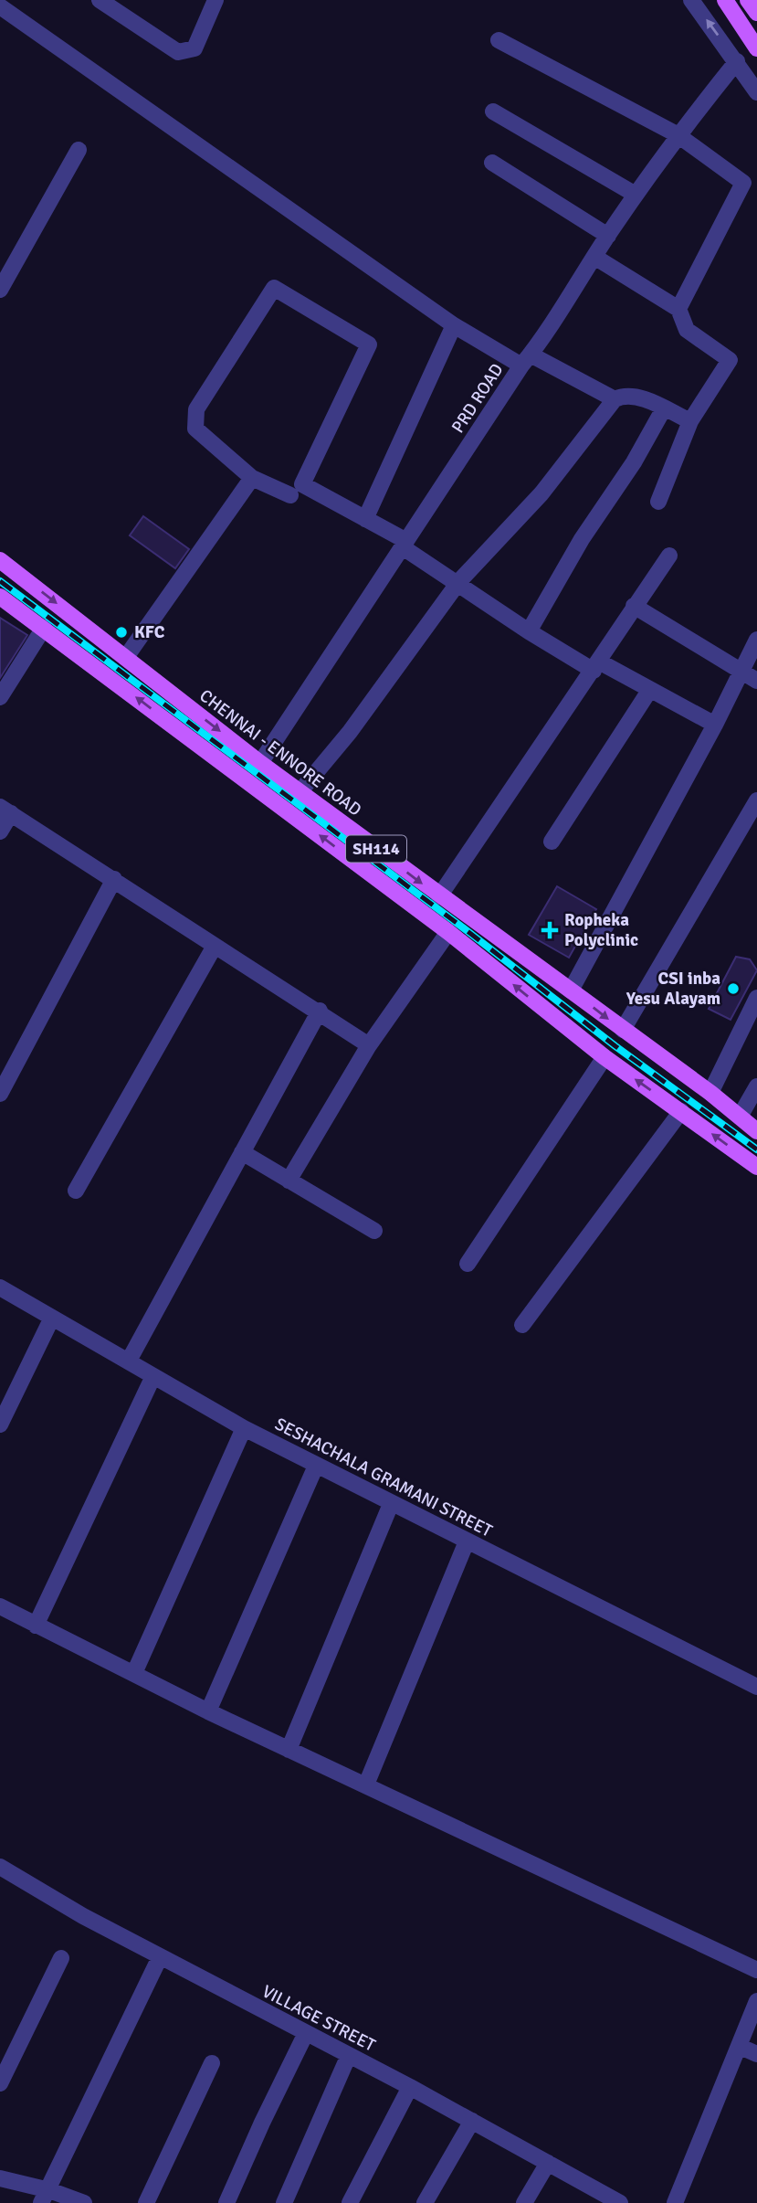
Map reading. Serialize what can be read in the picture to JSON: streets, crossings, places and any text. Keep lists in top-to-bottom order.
{
  "streets": {
    "main road": ["CHENNAI - ENNORE ROAD", "SH114"],
    "street": ["PRD ROAD", "SESHACHALA GRAMANI STREET", "VILLAGE STREET"]
  },
  "crossings": [
    ["PRD ROAD", "CHENNAI - ENNORE ROAD"]
  ],
  "places": {
    "other": ["KFC", "CSI inba Yesu Alayam"],
    "health": ["Ropheka Polyclinic"]
  }
}
